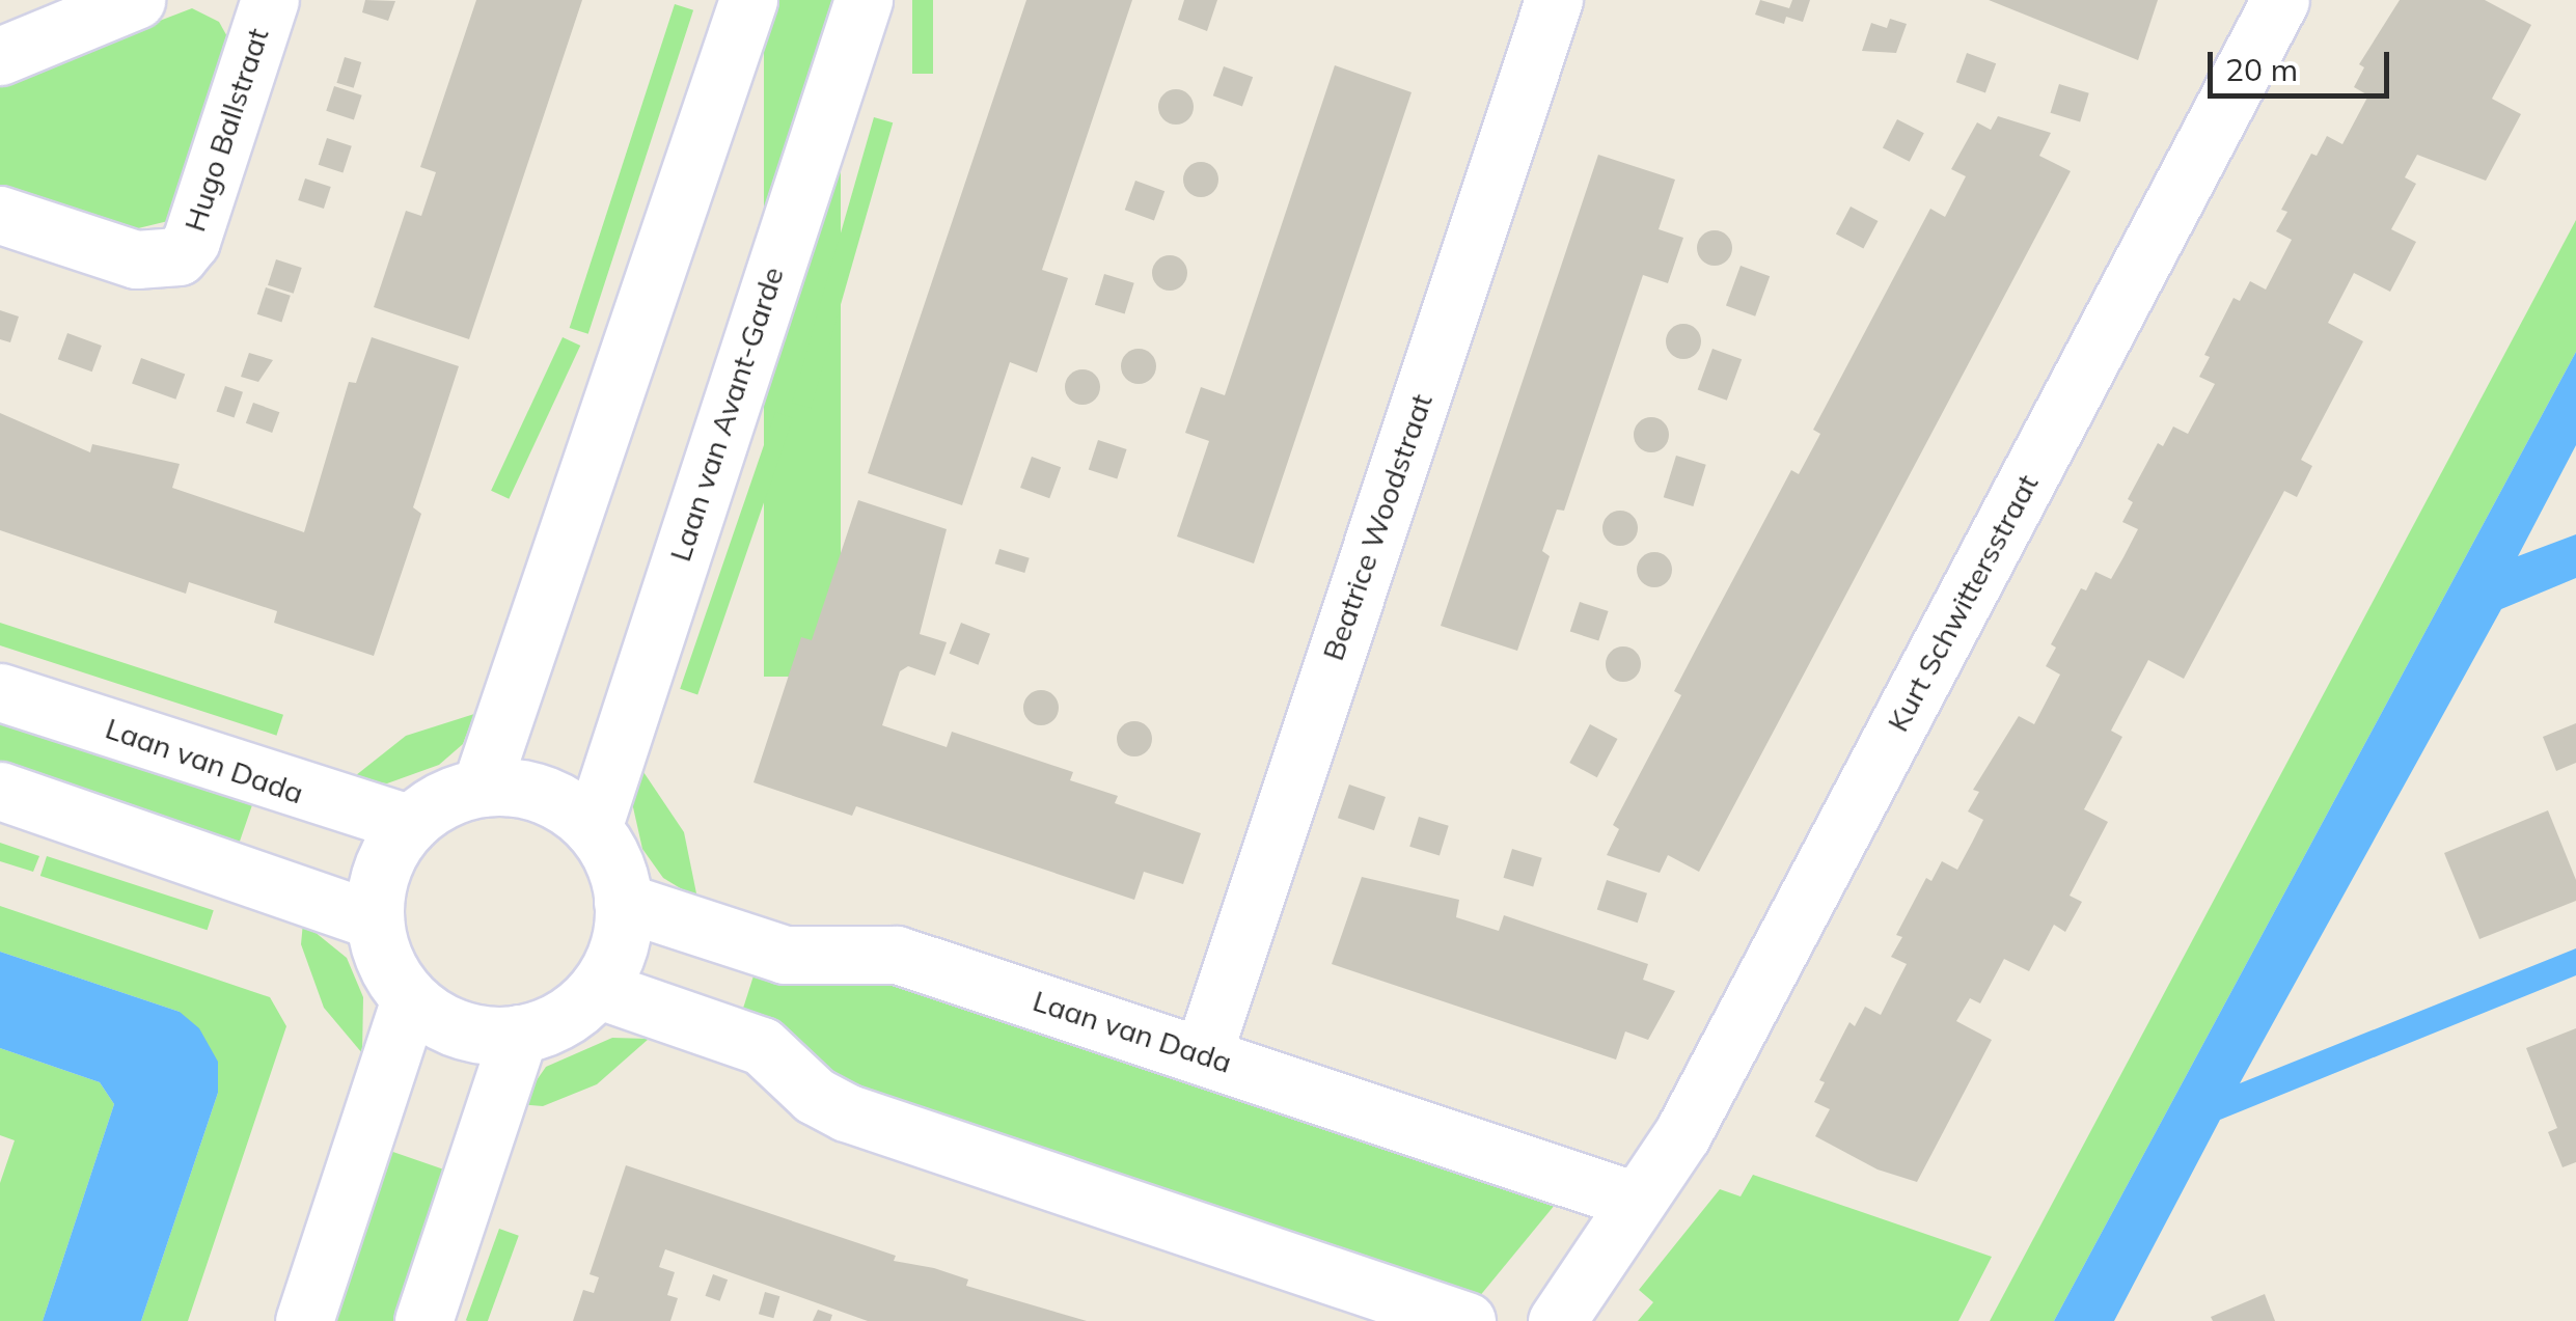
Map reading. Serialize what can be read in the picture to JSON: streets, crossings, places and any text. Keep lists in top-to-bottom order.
{
  "streets": {
    "street": [
      "Hugo Ballstraat",
      "Laan van Avant-Garde",
      "Beatrice Woodstraat",
      "Kurt Schwittersstraat",
      "Laan van Dada"
    ]
  },
  "crossings": [
    ["Laan van Avant-Garde", "Laan van Dada"],
    ["Beatrice Woodstraat", "Laan van Dada"],
    ["Kurt Schwittersstraat", "Laan van Dada"]
  ],
  "scale_bar": "20 m"
}
